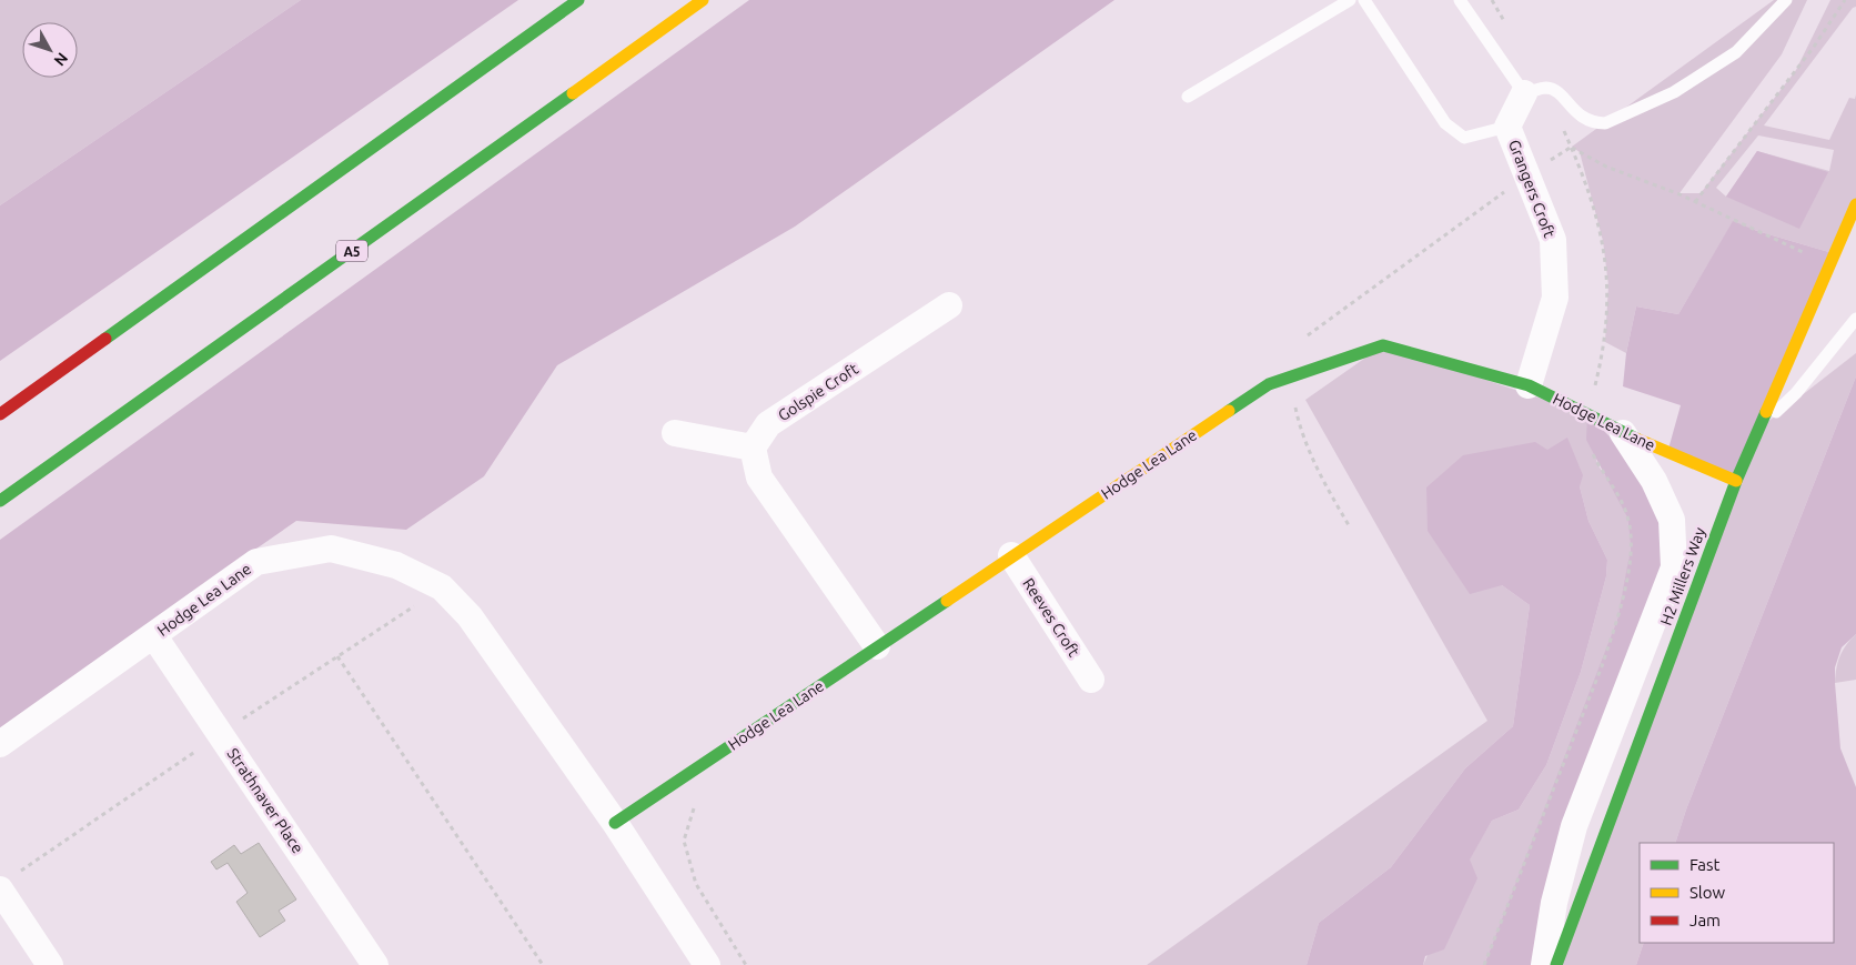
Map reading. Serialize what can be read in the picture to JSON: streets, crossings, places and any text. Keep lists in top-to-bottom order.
{
  "streets": {
    "main road": ["A5", "Hodge Lea Lane", "H2 Millers Way"],
    "street": [
      "Grangers Croft",
      "Golspie Croft",
      "Reeves Croft",
      "Strathnaver Place"
    ]
  },
  "crossings": [
    ["Grangers Croft", "Hodge Lea Lane"],
    ["Hodge Lea Lane", "H2 Millers Way"],
    ["Hodge Lea Lane", "Reeves Croft"],
    ["Hodge Lea Lane", "Strathnaver Place"]
  ],
  "legend": ["Fast", "Slow", "Jam"],
  "north": "bottom right"
}
